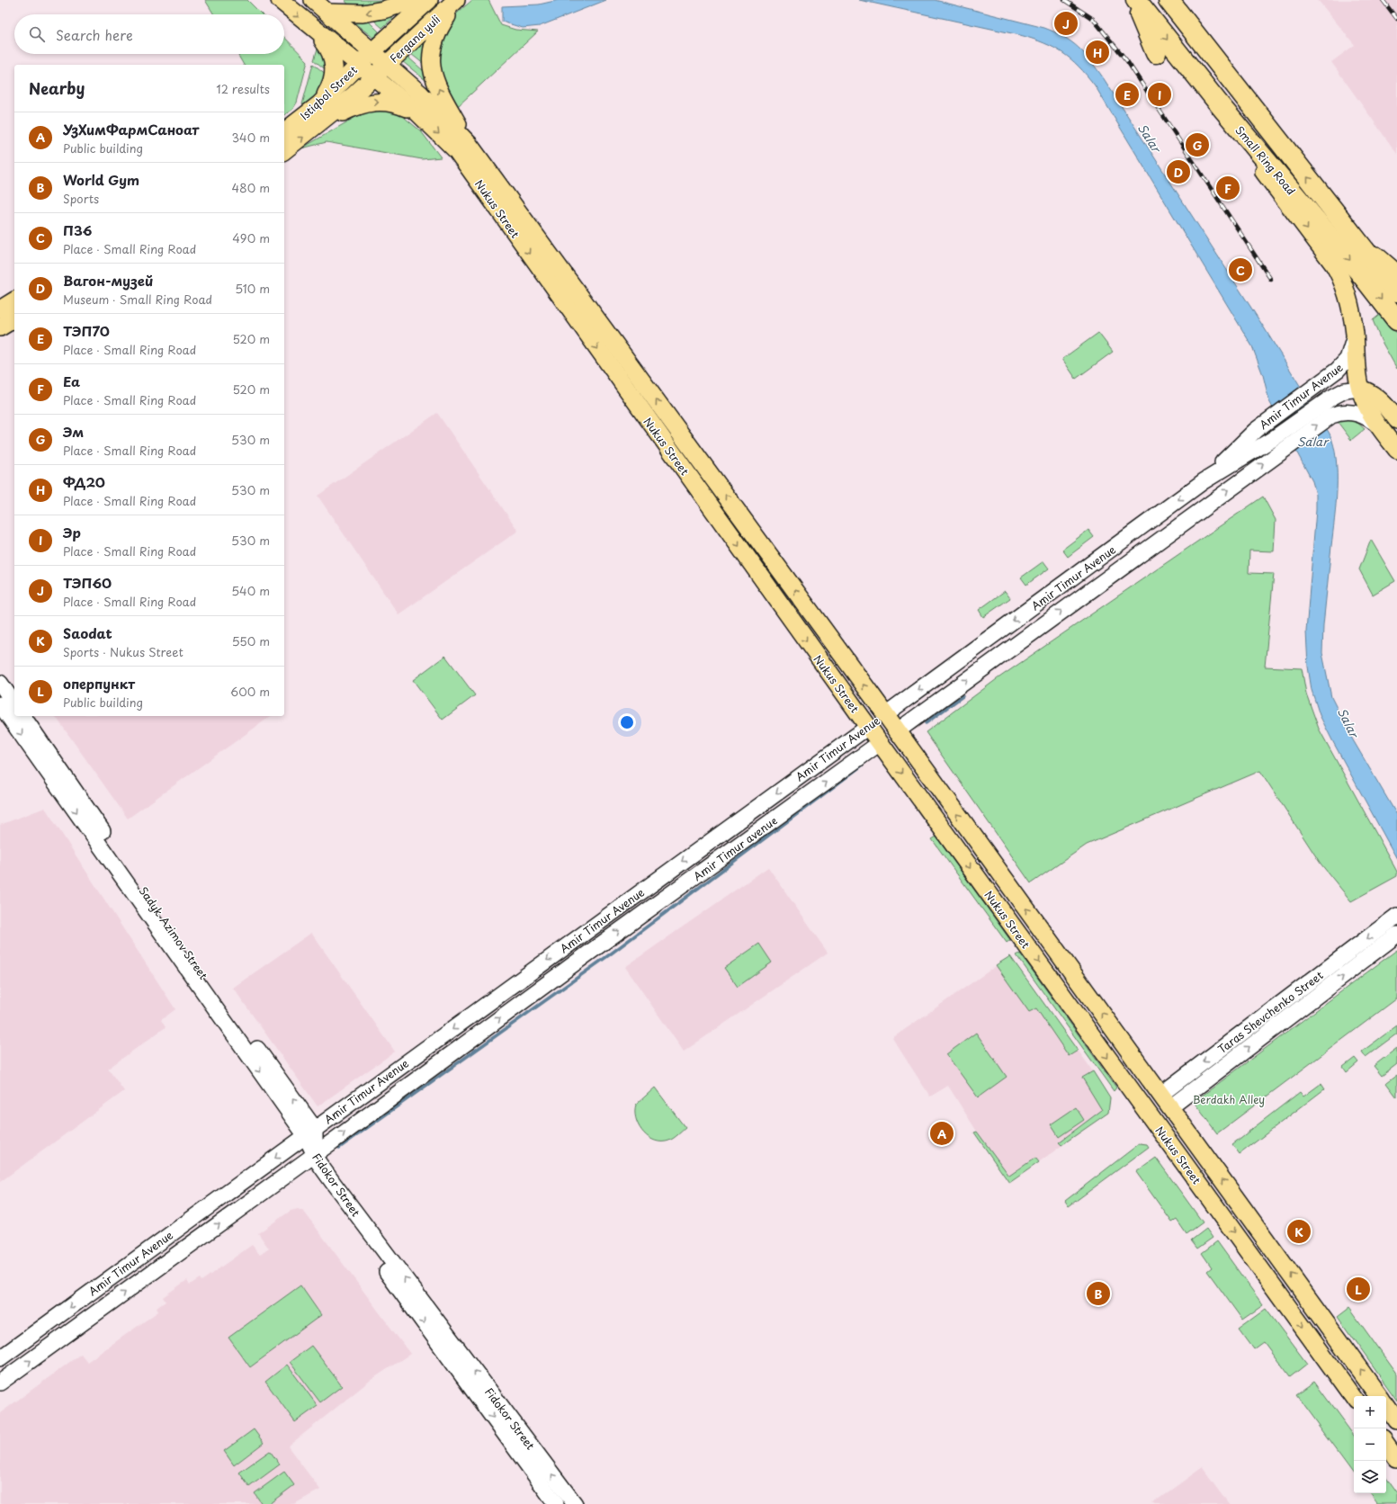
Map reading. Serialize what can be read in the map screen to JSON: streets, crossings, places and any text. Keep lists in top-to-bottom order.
{
  "streets": {
    "highway": ["Small Ring Road"],
    "main road": [
      "Fergana yuli",
      "Istiqbol Street",
      "Nukus Street",
      "Amir Timur Avenue",
      "Amir Timur avenue",
      "Sadyk Azimov Street",
      "Taras Shevchenko Street",
      "Fidokor Street"
    ]
  },
  "crossings": [
    ["Fergana yuli", "Istiqbol Street"],
    ["Fergana yuli", "Nukus Street"],
    ["Istiqbol Street", "Nukus Street"],
    ["Nukus Street", "Amir Timur Avenue"],
    ["Nukus Street", "Amir Timur avenue"],
    ["Nukus Street", "Taras Shevchenko Street"],
    ["Amir Timur Avenue", "Amir Timur avenue"],
    ["Amir Timur Avenue", "Sadyk Azimov Street"],
    ["Amir Timur Avenue", "Fidokor Street"],
    ["Sadyk Azimov Street", "Fidokor Street"]
  ],
  "one_way": ["Amir Timur avenue"],
  "water": ["Salar"],
  "parks": ["Berdakh Alley"],
  "page": {
    "pins": [
      "J",
      "H",
      "E",
      "I",
      "G",
      "D",
      "F",
      "C",
      "A",
      "K",
      "L",
      "B"
    ],
    "search": "Search here",
    "heading": ["Nearby", "12 results"],
    "list": [
      {
        "mark": "A",
        "name": "УзХимФармСаноат",
        "note": "Public building",
        "value": "340 m"
      },
      {
        "mark": "B",
        "name": "World Gym",
        "note": "Sports",
        "value": "480 m"
      },
      {
        "mark": "C",
        "name": "П36",
        "note": "Place · Small Ring Road",
        "value": "490 m"
      },
      {
        "mark": "D",
        "name": "Вагон-музей",
        "note": "Museum · Small Ring Road",
        "value": "510 m"
      },
      {
        "mark": "E",
        "name": "ТЭП70",
        "note": "Place · Small Ring Road",
        "value": "520 m"
      },
      {
        "mark": "F",
        "name": "Еа",
        "note": "Place · Small Ring Road",
        "value": "520 m"
      },
      {
        "mark": "G",
        "name": "Эм",
        "note": "Place · Small Ring Road",
        "value": "530 m"
      },
      {
        "mark": "H",
        "name": "ФД20",
        "note": "Place · Small Ring Road",
        "value": "530 m"
      },
      {
        "mark": "I",
        "name": "Эр",
        "note": "Place · Small Ring Road",
        "value": "530 m"
      },
      {
        "mark": "J",
        "name": "ТЭП60",
        "note": "Place · Small Ring Road",
        "value": "540 m"
      },
      {
        "mark": "K",
        "name": "Saodat",
        "note": "Sports · Nukus Street",
        "value": "550 m"
      },
      {
        "mark": "L",
        "name": "оперпункт",
        "note": "Public building",
        "value": "600 m"
      }
    ],
    "map_buttons": ["+", "−"]
  }
}
